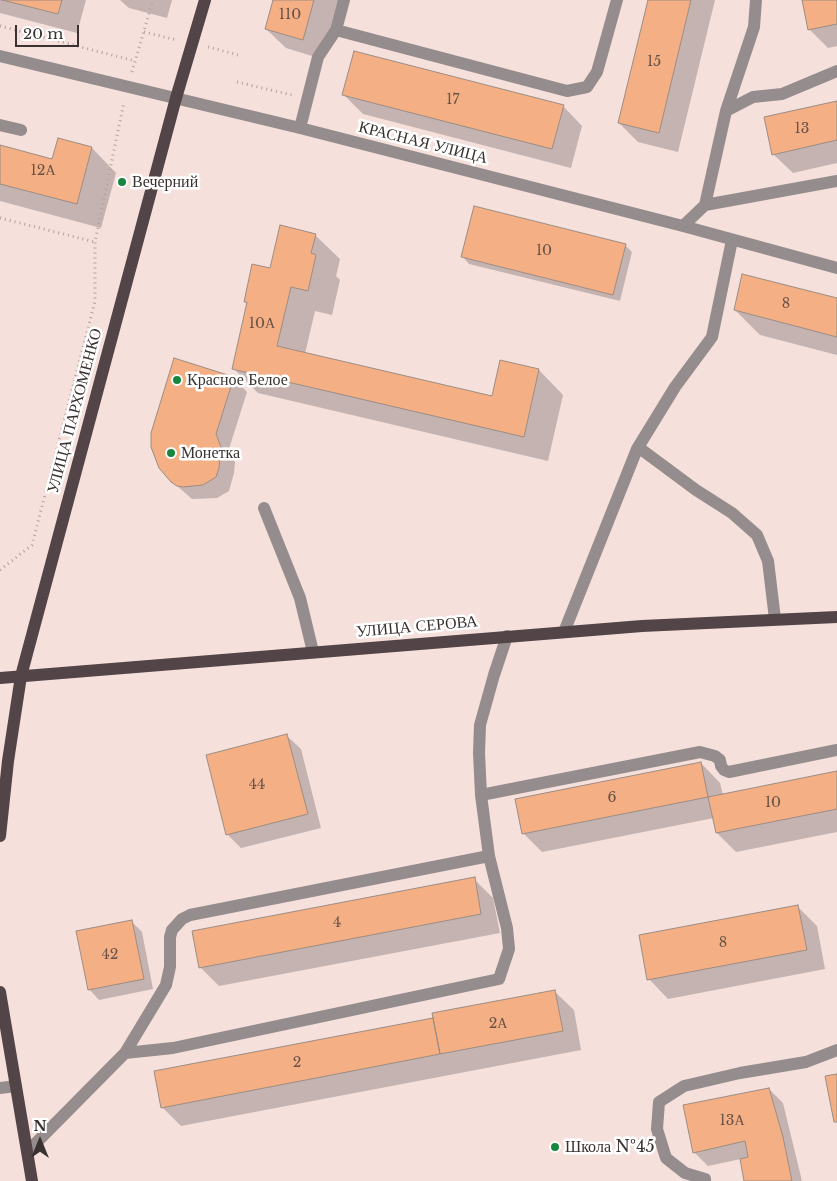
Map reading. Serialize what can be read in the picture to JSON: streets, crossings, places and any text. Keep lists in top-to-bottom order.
{
  "streets": {
    "main road": ["УЛИЦА ПАРХОМЕНКО", "УЛИЦА СЕРОВА"],
    "street": ["КРАСНАЯ УЛИЦА"]
  },
  "crossings": [
    ["КРАСНАЯ УЛИЦА", "УЛИЦА ПАРХОМЕНКО"],
    ["УЛИЦА ПАРХОМЕНКО", "УЛИЦА СЕРОВА"]
  ],
  "places": [
    "Вечерний",
    "Красное Белое",
    "Монетка",
    "Школа №45"
  ],
  "house_numbers": [
    "110",
    "15",
    "17",
    "13",
    "12А",
    "10",
    "8",
    "10А",
    "44",
    "6",
    "10",
    "4",
    "8",
    "42",
    "2А",
    "2",
    "13А"
  ],
  "scale_bar": "20 m",
  "north": "top"
}
